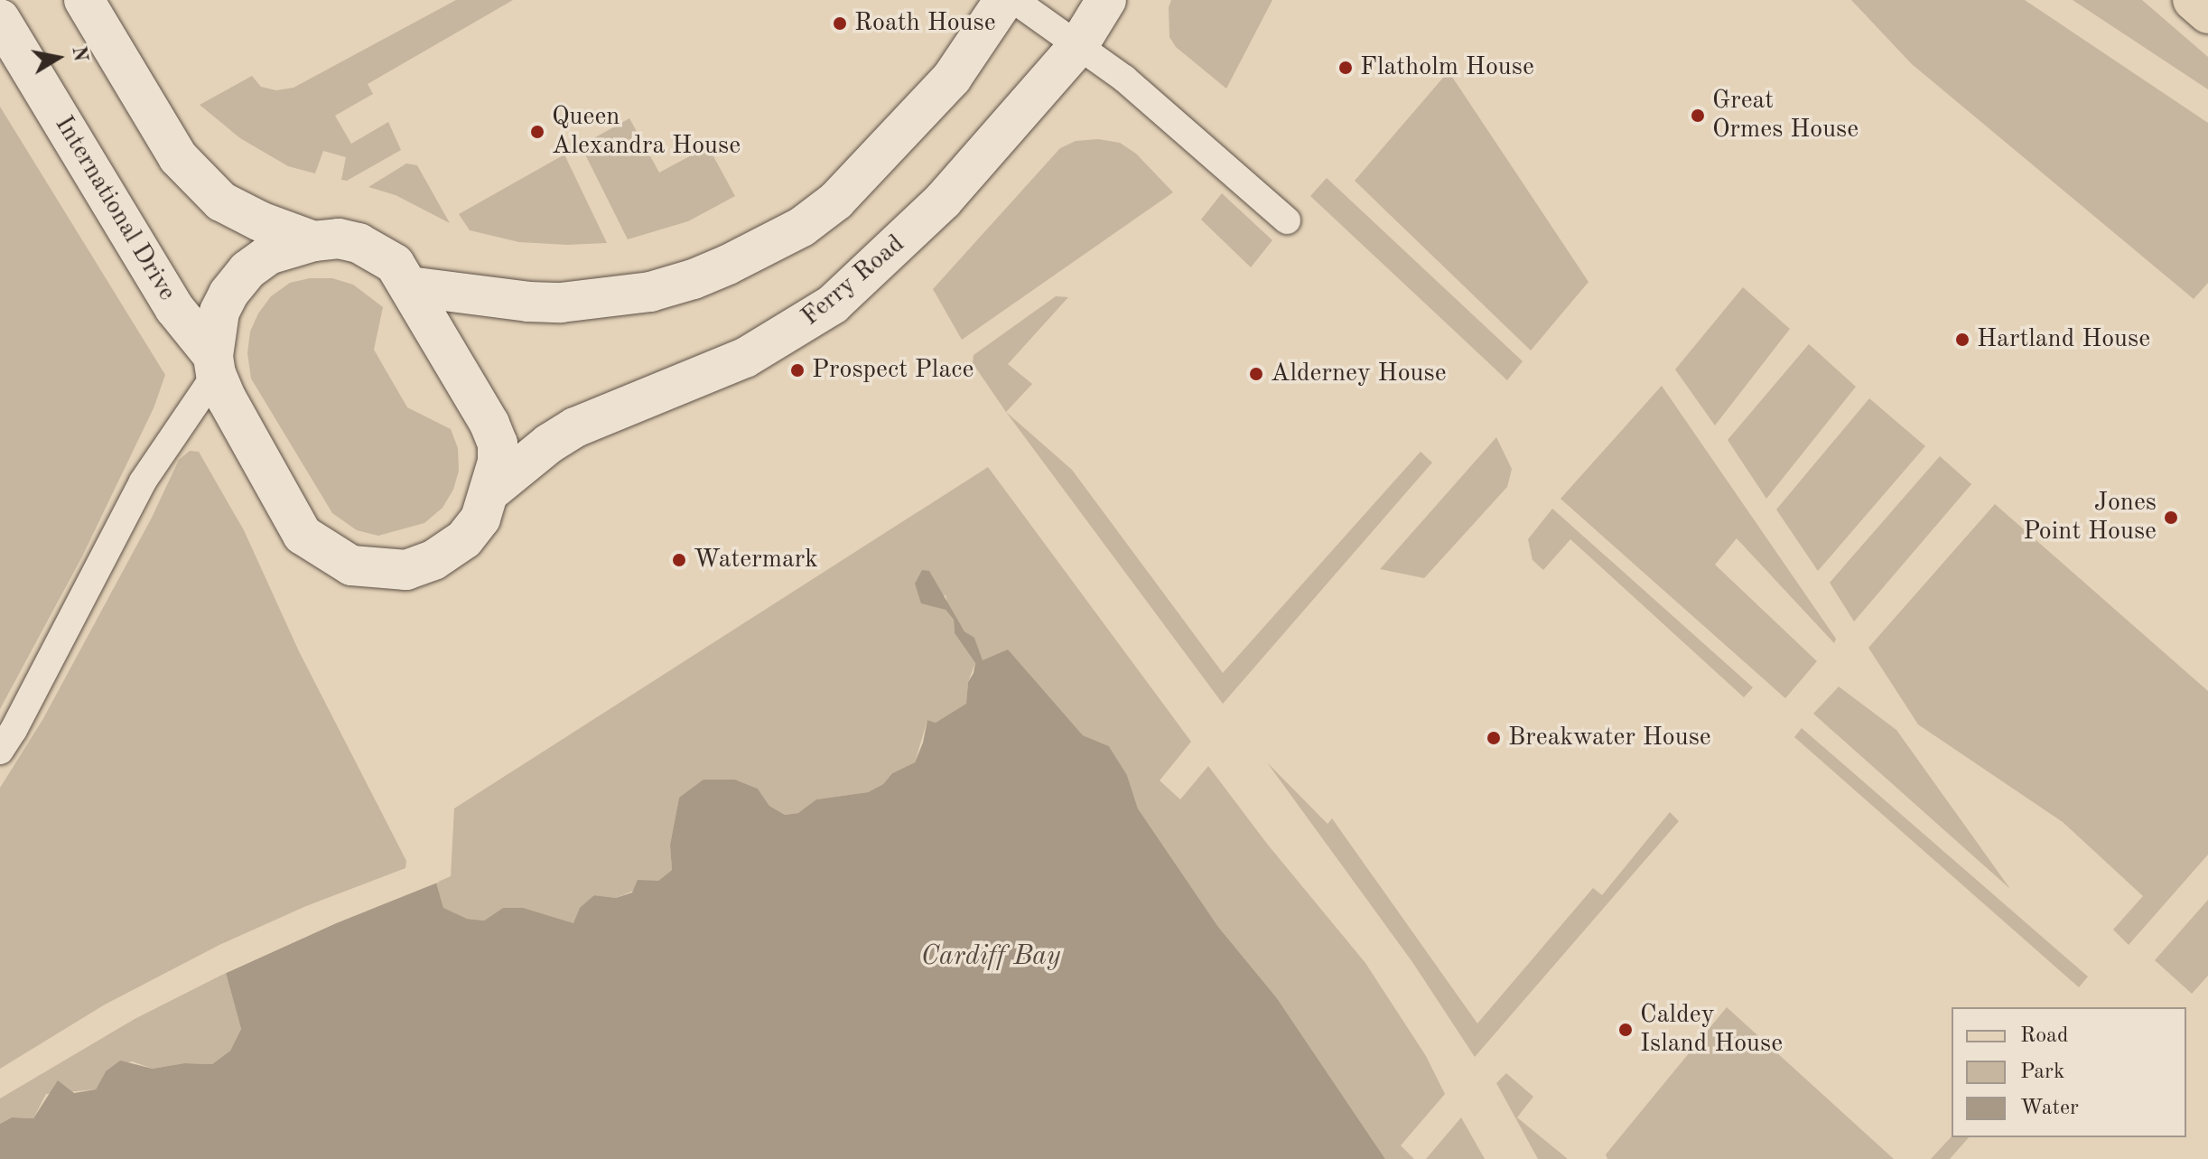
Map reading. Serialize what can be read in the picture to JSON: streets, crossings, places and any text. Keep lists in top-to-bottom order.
{
  "streets": {
    "street": ["International Drive", "Ferry Road"]
  },
  "crossings": [
    ["International Drive", "Ferry Road"]
  ],
  "water": ["Cardiff Bay"],
  "places": [
    "Roath House",
    "Flatholm House",
    "Great Ormes House",
    "Queen Alexandra House",
    "Hartland House",
    "Prospect Place",
    "Alderney House",
    "Jones Point House",
    "Watermark",
    "Breakwater House",
    "Caldey Island House"
  ],
  "legend": ["Road", "Park", "Water"],
  "north": "right"
}
